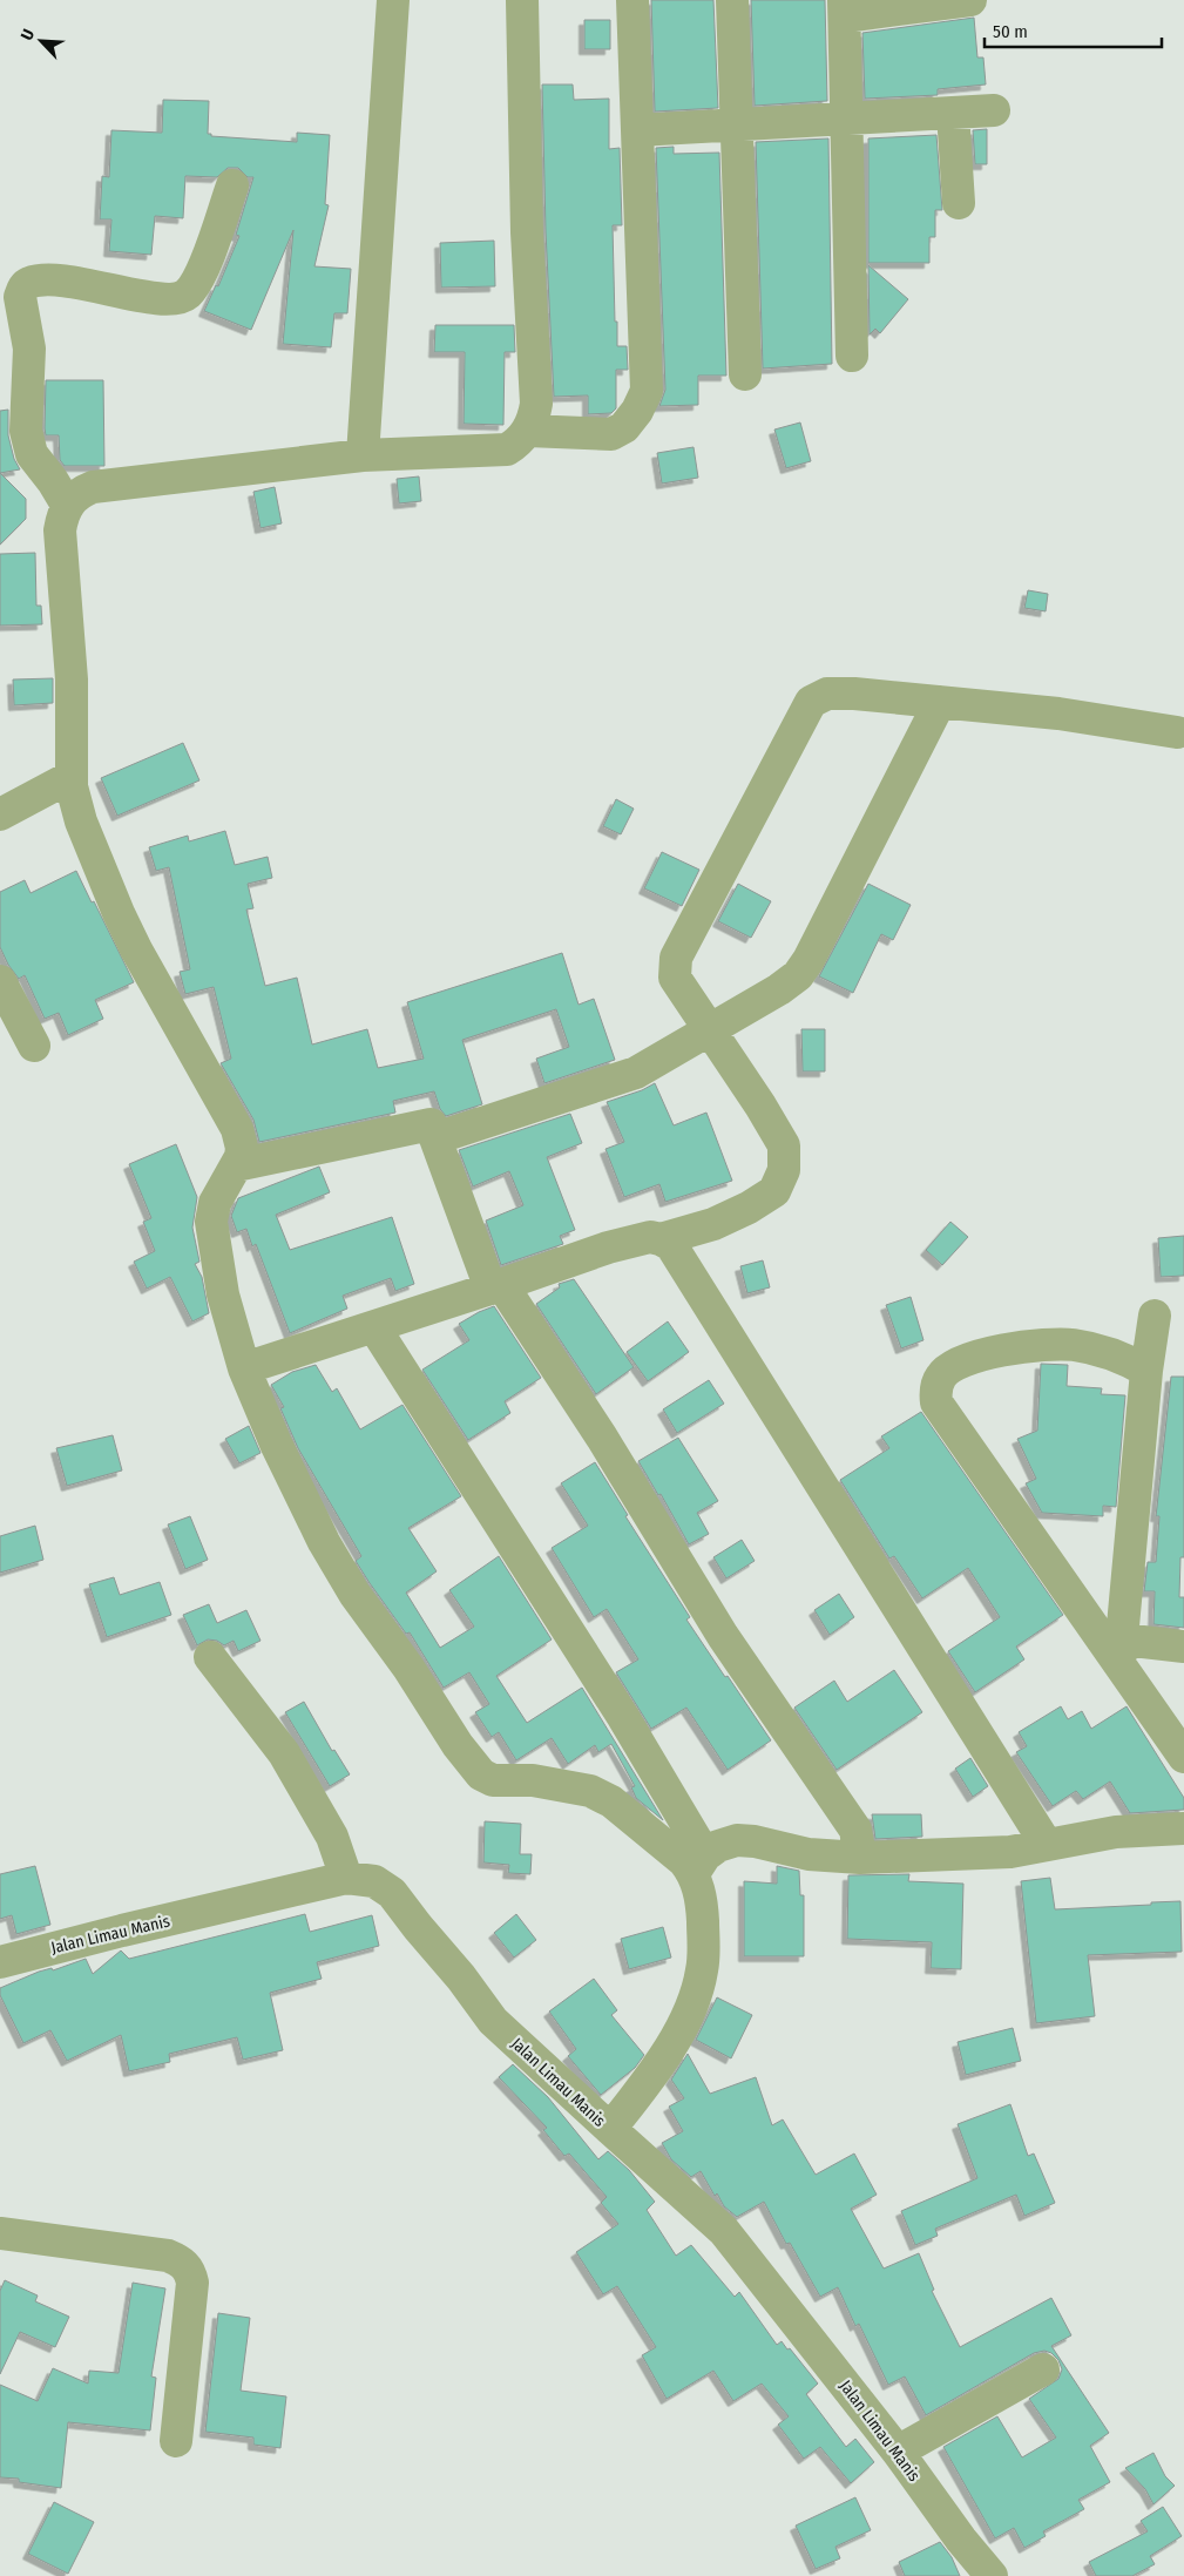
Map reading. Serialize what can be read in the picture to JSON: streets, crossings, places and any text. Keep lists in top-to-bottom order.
{
  "streets": {
    "street": ["Jalan Limau Manis"]
  },
  "scale_bar": "50 m",
  "north": "top left"
}
